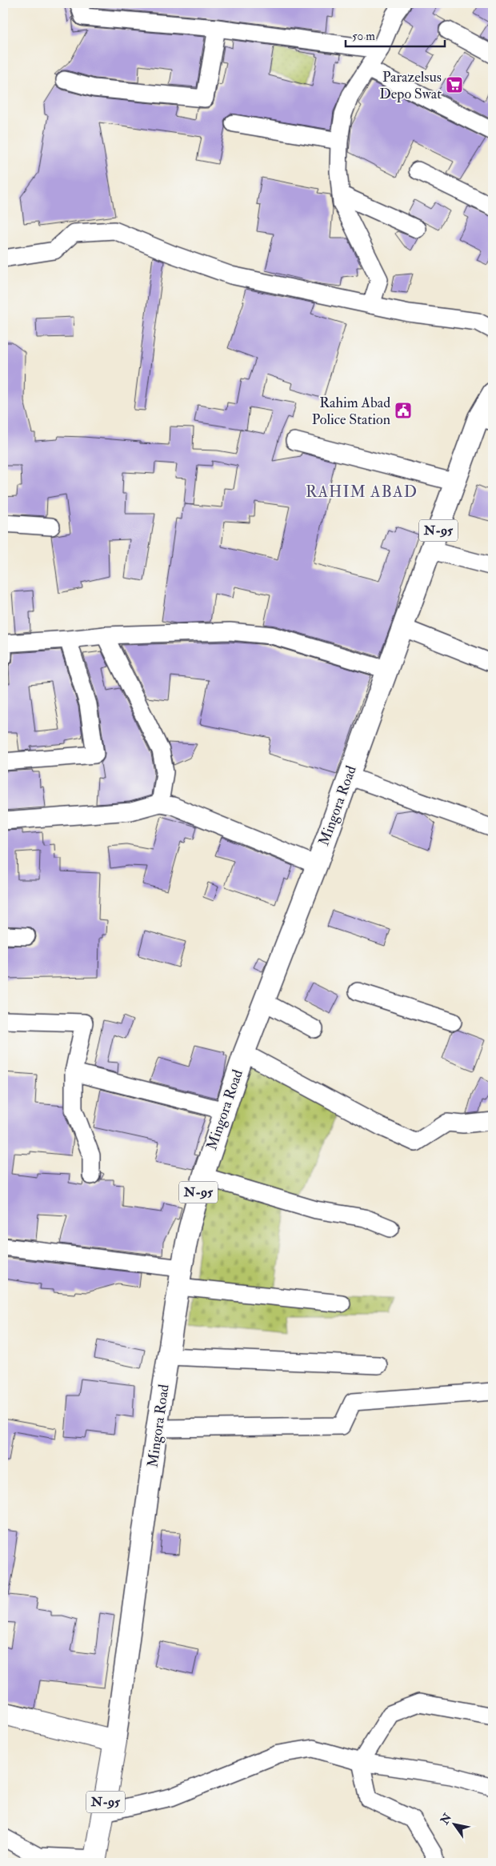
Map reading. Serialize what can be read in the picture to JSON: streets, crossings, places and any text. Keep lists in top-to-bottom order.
{
  "streets": {
    "highway": ["N-95", "Mingora Road"]
  },
  "districts": ["RAHIM ABAD"],
  "places": {
    "supermarket": ["Parazelsus Depo Swat"],
    "public building": ["Rahim Abad Police Station"]
  },
  "scale_bar": "50 m",
  "north": "top left"
}
